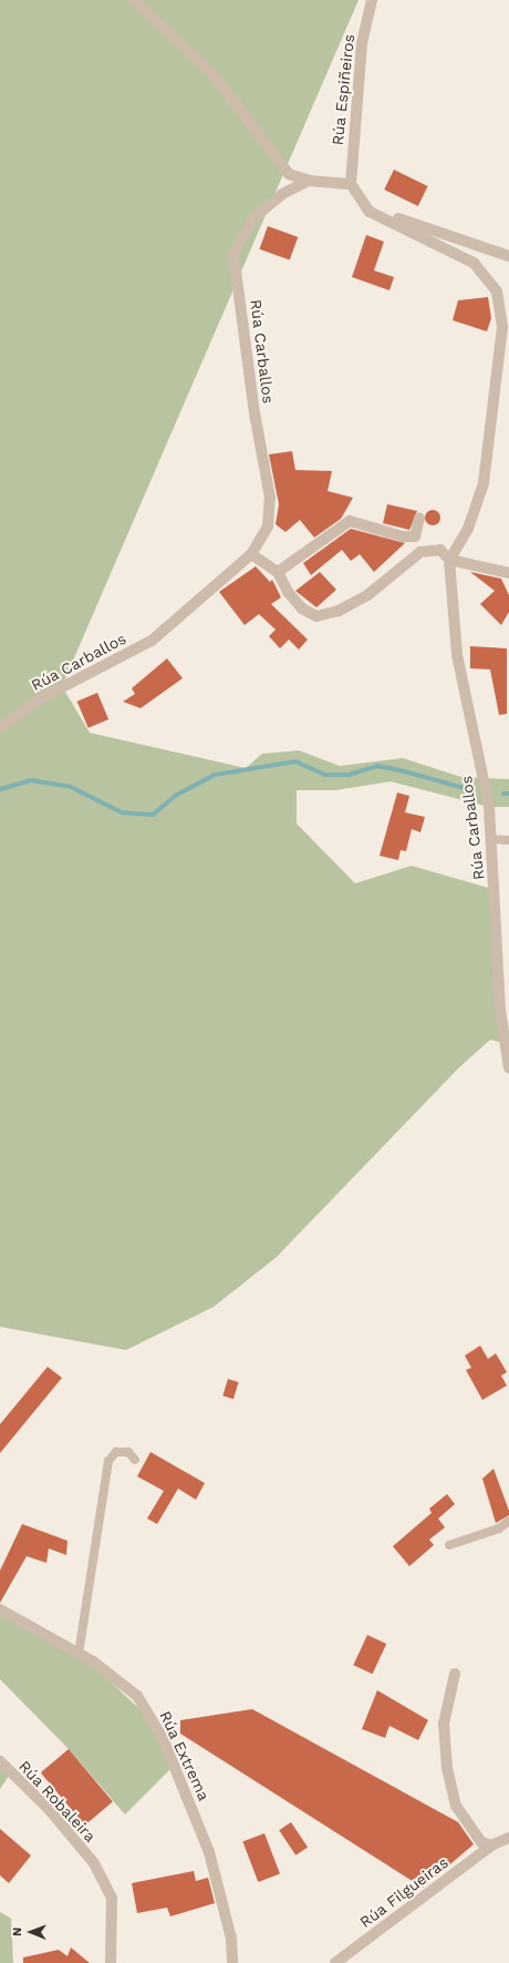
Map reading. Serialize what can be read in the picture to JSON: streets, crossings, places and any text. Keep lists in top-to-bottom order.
{
  "streets": {
    "street": [
      "Rúa Espiñeiros",
      "Rúa Carballos",
      "Rúa Extrema",
      "Rúa Robaleira",
      "Rúa Filgueiras"
    ]
  },
  "north": "left"
}
